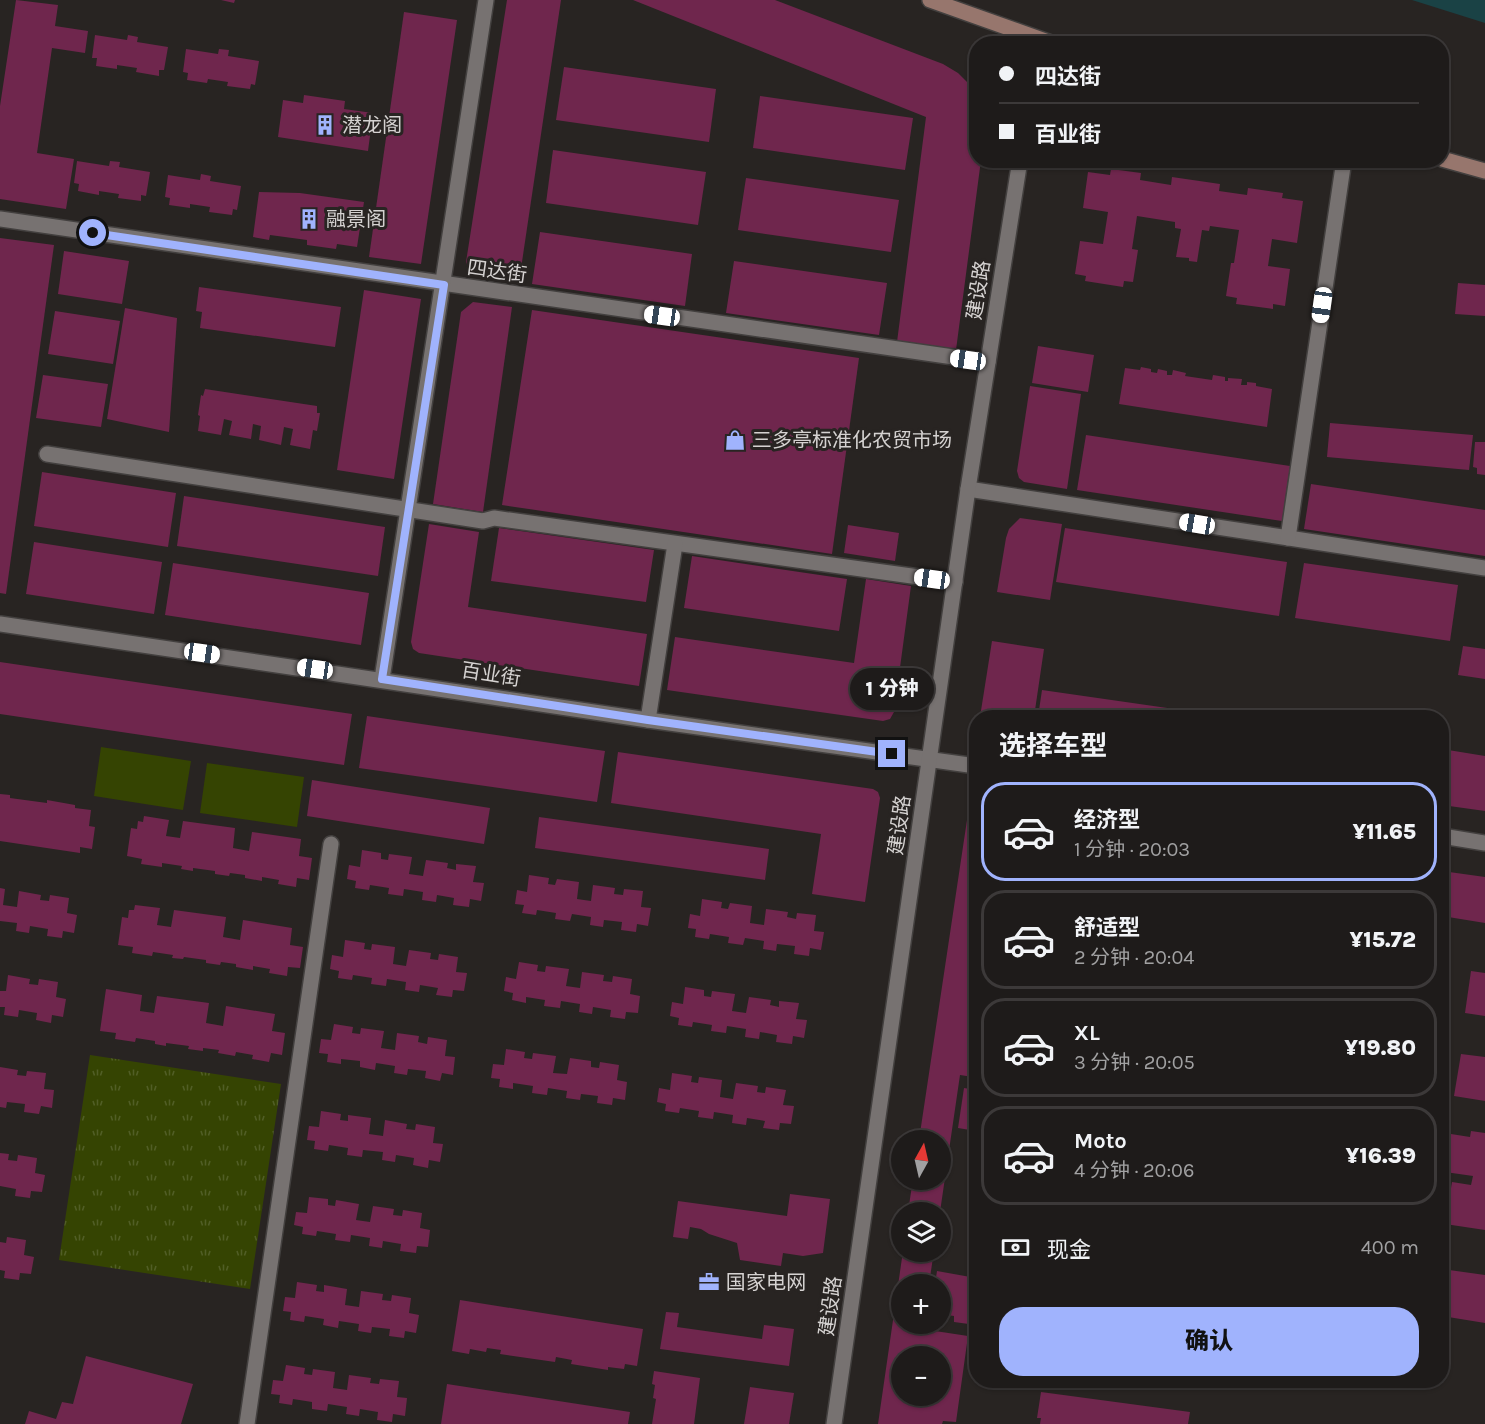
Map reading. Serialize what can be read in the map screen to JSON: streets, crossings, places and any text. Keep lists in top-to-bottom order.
{
  "streets": {
    "street": ["四达街", "建设路", "百业街"]
  },
  "crossings": [
    ["四达街", "建设路"],
    ["建设路", "百业街"]
  ],
  "places": {
    "building": ["潜龙阁", "融景阁"],
    "shop": ["三多亭标准化农贸市场"],
    "office": ["国家电网"]
  },
  "north": "top",
  "page": {
    "banner": ["四达街", "百业街"],
    "bubble": "1 分钟",
    "heading": "选择车型",
    "list": [
      {
        "name": "经济型",
        "note": "1 分钟 · 20:03",
        "value": "¥11.65"
      },
      {
        "name": "舒适型",
        "note": "2 分钟 · 20:04",
        "value": "¥15.72"
      },
      {
        "name": "XL",
        "note": "3 分钟 · 20:05",
        "value": "¥19.80"
      },
      {
        "name": "Moto",
        "note": "4 分钟 · 20:06",
        "value": "¥16.39"
      }
    ],
    "map_buttons": ["+", "−"],
    "pay": ["现金", "400 m"],
    "buttons": "确认"
  }
}
